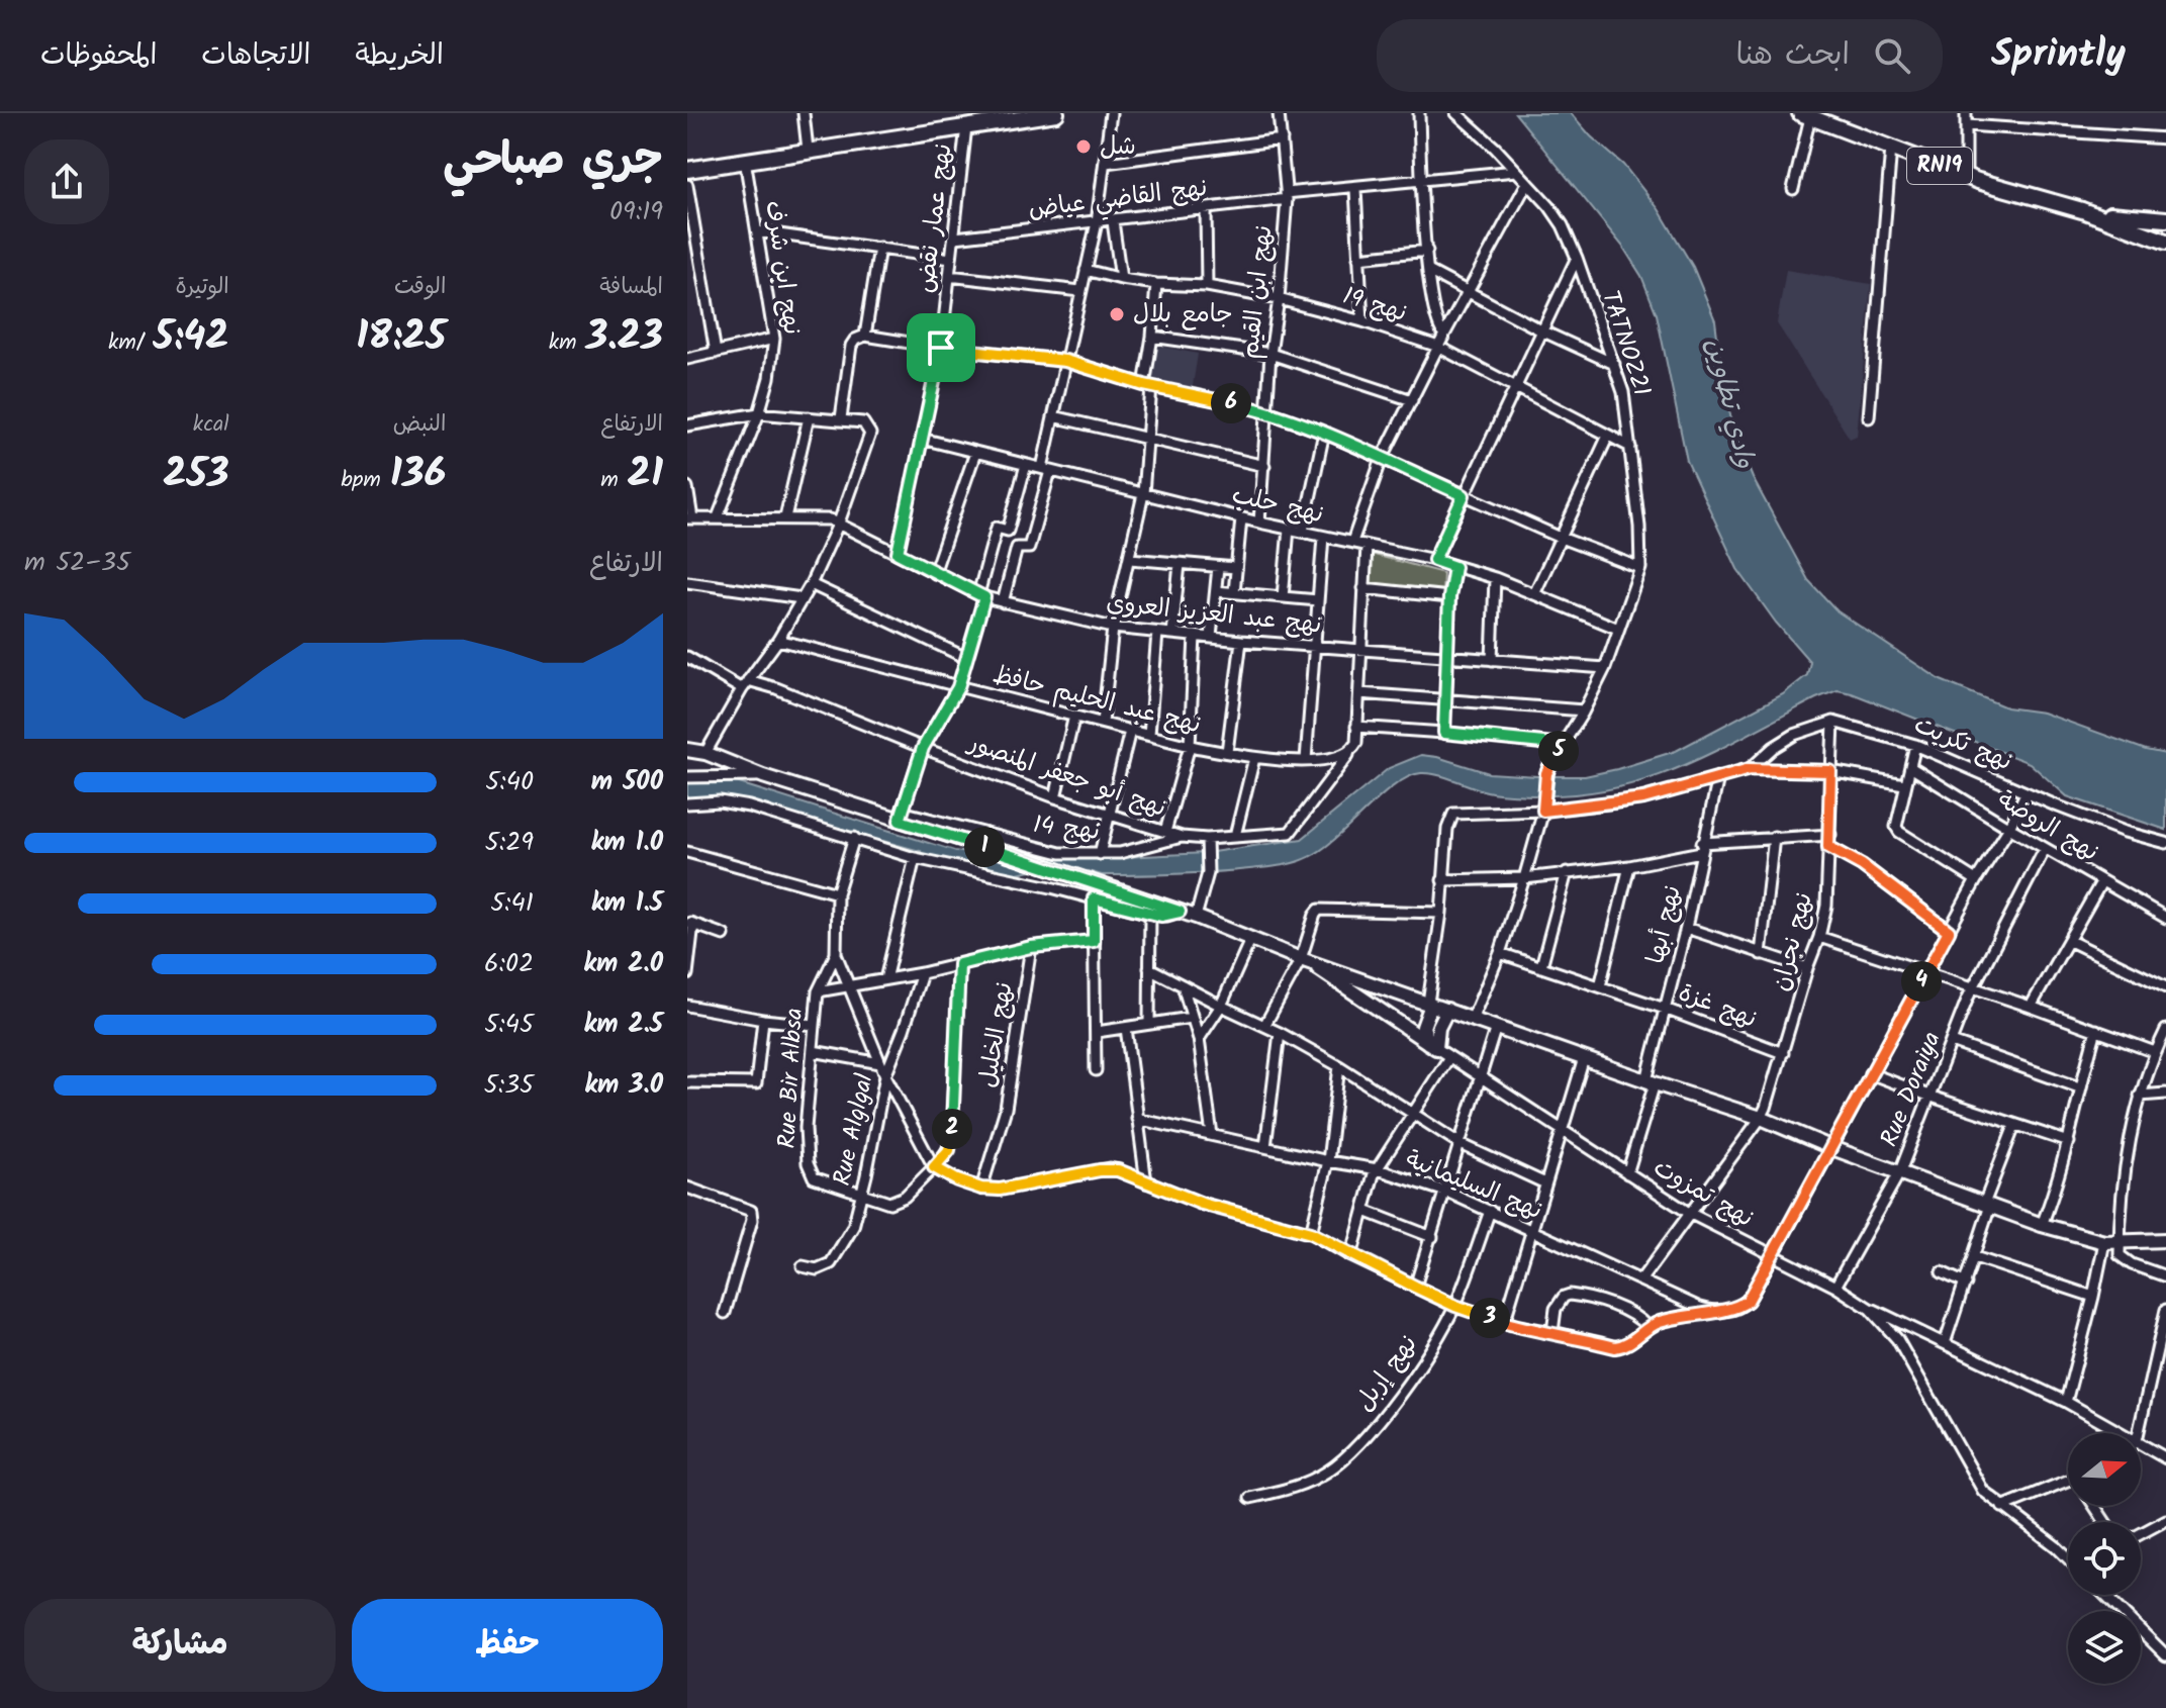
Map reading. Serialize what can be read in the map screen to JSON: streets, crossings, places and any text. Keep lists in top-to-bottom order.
{
  "streets": {
    "main road": ["RN19"],
    "street": [
      "نهج القاضي عياض",
      "نهج عمار نقض",
      "نهج ابن شرف",
      "نهج ابن القيم",
      "نهج 19",
      "TATNOZ21",
      "نهج حلب",
      "نهج عبد العزيز العروي",
      "نهج عبد الحليم حافظ",
      "نهج تكريت",
      "نهج أبو جعفر المنصور",
      "نهج الروضة",
      "نهج 14",
      "نهج أبها",
      "نهج نجران",
      "نهج غزة",
      "نهج الخليل",
      "Rue Bir Albsa",
      "Rue Doraiya",
      "Rue Alglgal",
      "نهج السليمانية",
      "نهج تمزوت",
      "نهج إربل"
    ]
  },
  "crossings": [
    ["نهج القاضي عياض", "نهج عمار نقض"],
    ["نهج القاضي عياض", "نهج ابن القيم"],
    ["نهج القاضي عياض", "TATNOZ21"],
    ["نهج عمار نقض", "نهج حلب"],
    ["نهج عمار نقض", "نهج عبد العزيز العروي"],
    ["نهج ابن القيم", "نهج 19"],
    ["نهج ابن القيم", "نهج حلب"],
    ["نهج 19", "TATNOZ21"],
    ["TATNOZ21", "نهج حلب"],
    ["TATNOZ21", "نهج عبد العزيز العروي"],
    ["نهج عبد الحليم حافظ", "نهج أبو جعفر المنصور"],
    ["نهج تكريت", "نهج نجران"],
    ["نهج أبو جعفر المنصور", "نهج 14"],
    ["نهج الروضة", "Rue Doraiya"],
    ["نهج أبها", "نهج غزة"],
    ["نهج أبها", "نهج تمزوت"],
    ["نهج نجران", "نهج غزة"],
    ["نهج نجران", "نهج السليمانية"],
    ["نهج نجران", "نهج تمزوت"],
    ["Rue Bir Albsa", "Rue Alglgal"],
    ["Rue Doraiya", "نهج تمزوت"],
    ["نهج السليمانية", "نهج تمزوت"],
    ["نهج السليمانية", "نهج إربل"]
  ],
  "water": ["وادي تطاوين"],
  "places": ["شل", "جامع بلال"],
  "north": "right",
  "page": {
    "header": "Sprintly",
    "search": "ابحث هنا",
    "nav": ["الخريطة", "الاتجاهات", "المحفوظات"],
    "heading": ["جري صباحي", "09:19"],
    "stats": [
      ["المسافة", "3.23 km"],
      ["الوقت", "18:25"],
      ["الوتيرة", "5:42 /km"],
      ["الارتفاع", "21 m"],
      ["النبض", "136 bpm"],
      ["kcal", "253"]
    ],
    "pins": [
      "6",
      "5",
      "1",
      "4",
      "2",
      "3"
    ],
    "chart": ["الارتفاع", "35–52 m"],
    "list": [
      {
        "name": "500 m",
        "note": "5:40"
      },
      {
        "name": "1.0 km",
        "note": "5:29"
      },
      {
        "name": "1.5 km",
        "note": "5:41"
      },
      {
        "name": "2.0 km",
        "note": "6:02"
      },
      {
        "name": "2.5 km",
        "note": "5:45"
      },
      {
        "name": "3.0 km",
        "note": "5:35"
      }
    ],
    "buttons": ["حفظ", "مشاركة"]
  }
}
